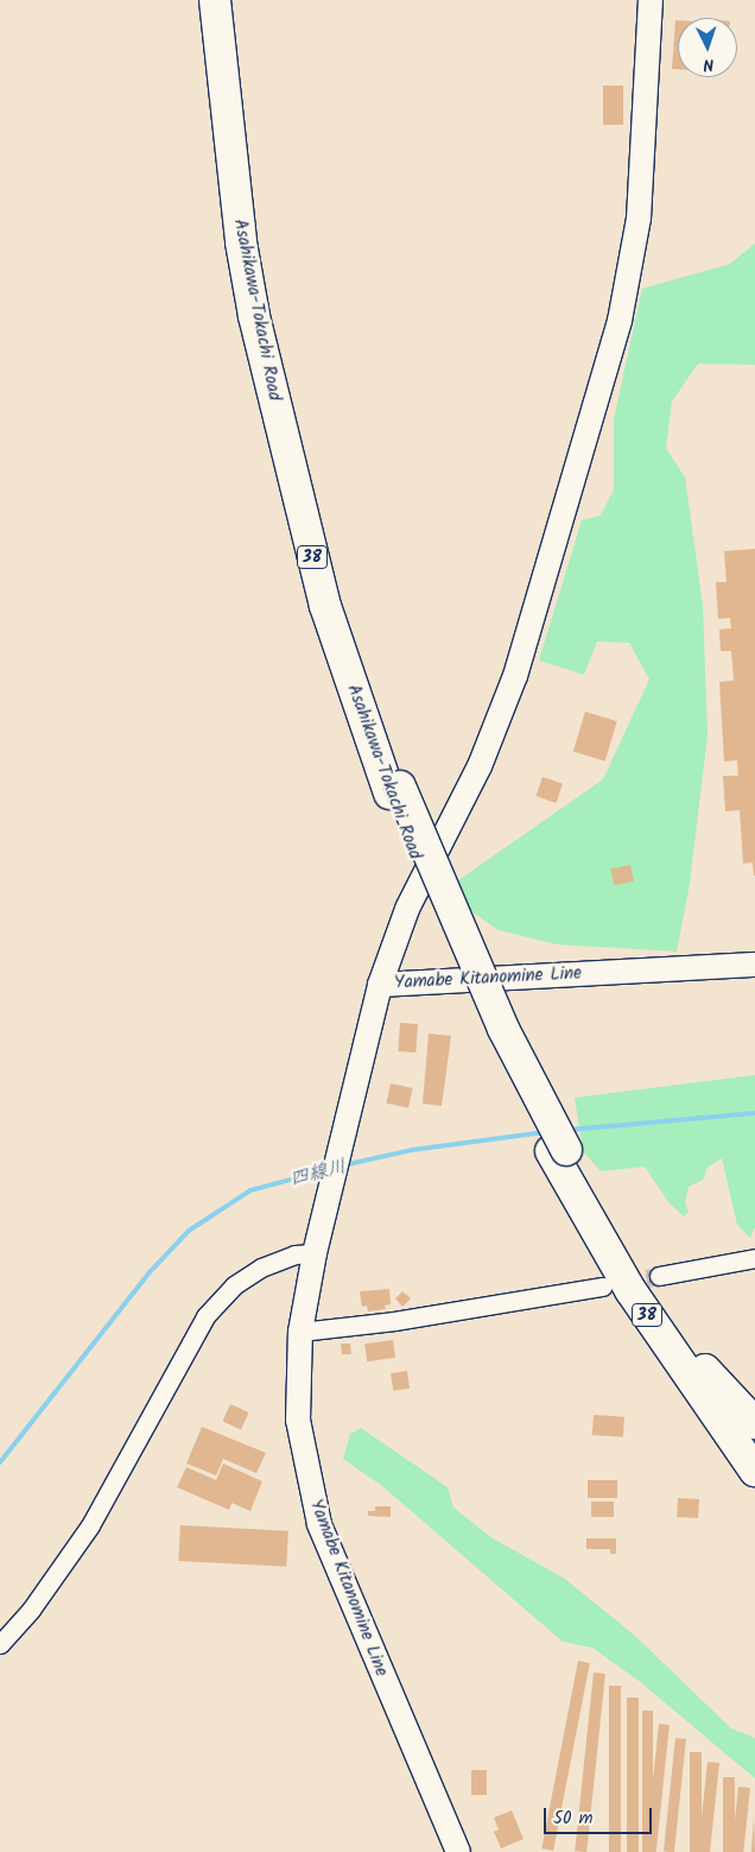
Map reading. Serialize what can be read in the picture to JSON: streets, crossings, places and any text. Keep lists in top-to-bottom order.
{
  "streets": {
    "highway": ["Asahikawa-Tokachi Road", "38"],
    "main road": ["Yamabe Kitanomine Line"]
  },
  "crossings": [
    ["Asahikawa-Tokachi Road", "38"]
  ],
  "water": ["四線川"],
  "scale_bar": "50 m",
  "north": "bottom"
}
